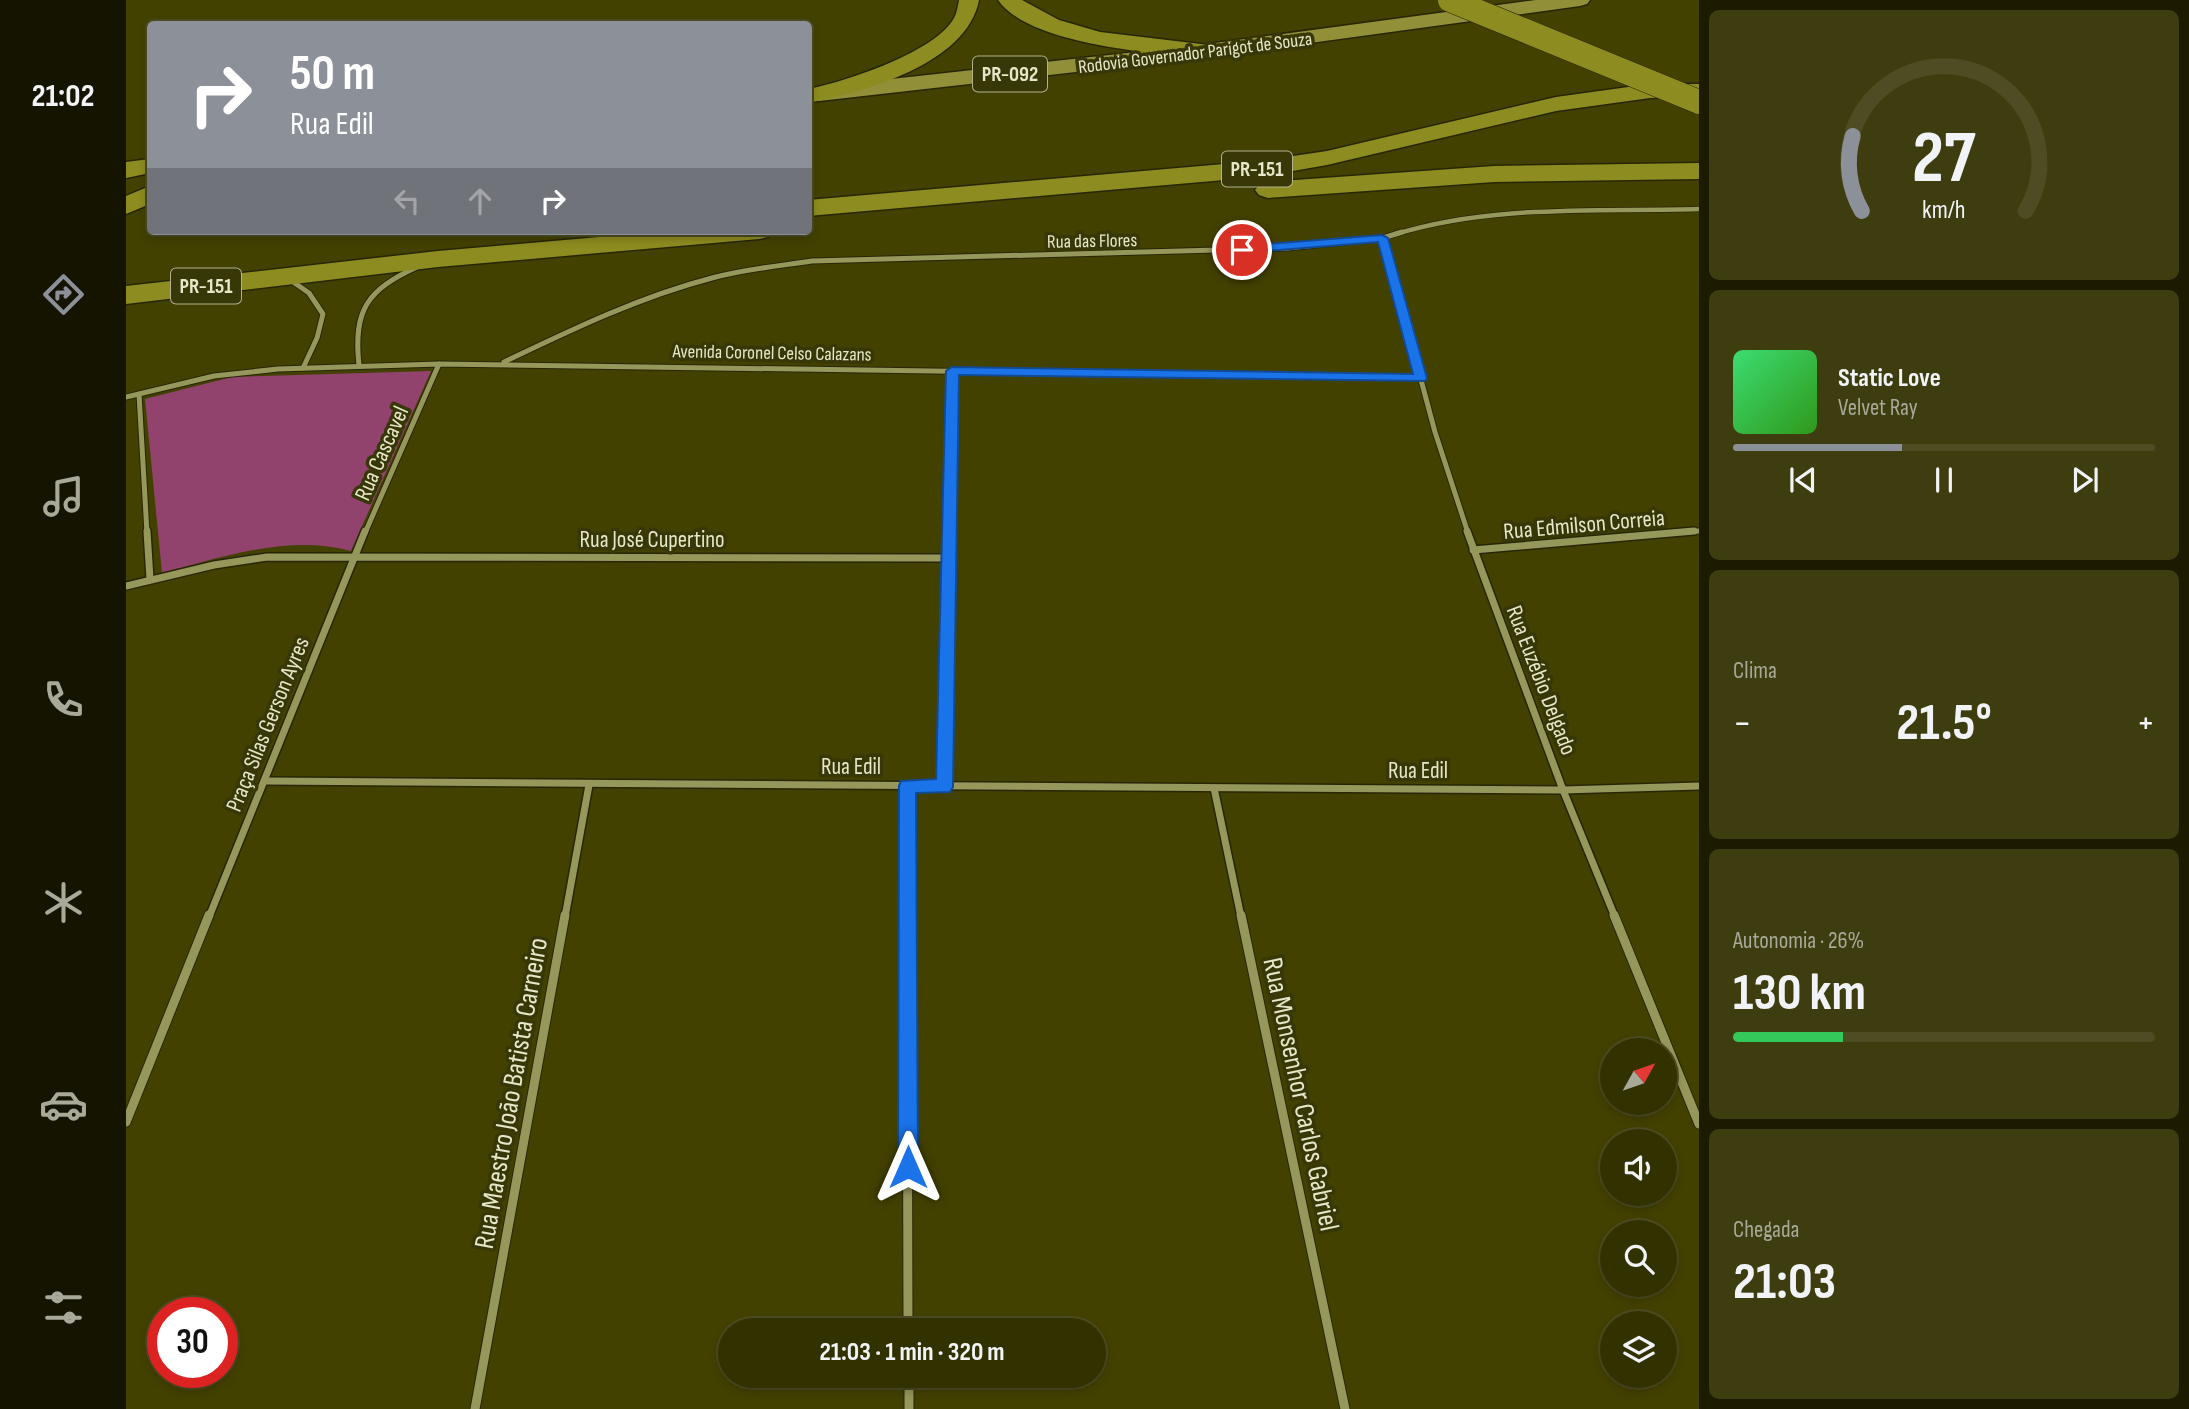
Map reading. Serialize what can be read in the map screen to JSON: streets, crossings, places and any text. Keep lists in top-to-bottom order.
{
  "streets": {
    "highway": ["PR-151"],
    "main road": ["Rodovia Governador Parigot de Souza", "PR-092"],
    "street": [
      "Rua das Flores",
      "Avenida Coronel Celso Calazans",
      "Rua Cascavel",
      "Rua Edmilson Correia",
      "Rua José Cupertino",
      "Rua Euzébio Delgado",
      "Praça Silas Gerson Ayres",
      "Rua Edil",
      "Rua Maestro João Batista Carneiro",
      "Rua Monsenhor Carlos Gabriel"
    ]
  },
  "crossings": [
    ["Rua das Flores", "Avenida Coronel Celso Calazans"],
    ["Rua das Flores", "Rua Euzébio Delgado"],
    ["Avenida Coronel Celso Calazans", "Rua Cascavel"],
    ["Avenida Coronel Celso Calazans", "Rua Euzébio Delgado"],
    ["Rua Cascavel", "Rua José Cupertino"],
    ["Rua Cascavel", "Praça Silas Gerson Ayres"],
    ["Rua Edmilson Correia", "Rua Euzébio Delgado"],
    ["Rua José Cupertino", "Praça Silas Gerson Ayres"],
    ["Rua Euzébio Delgado", "Rua Edil"],
    ["Praça Silas Gerson Ayres", "Rua Edil"],
    ["Rua Edil", "Rua Maestro João Batista Carneiro"],
    ["Rua Edil", "Rua Monsenhor Carlos Gabriel"]
  ],
  "north": "top right",
  "page": {
    "tabs": "21:02",
    "turn": ["50 m", "Rua Edil"],
    "song": ["Static Love", "Velvet Ray"],
    "tile": [
      "Clima",
      ["Autonomia · 26%", "130 km"],
      ["Chegada", "21:03"]
    ],
    "heat": ["−", "21.5°", "+"],
    "limit": "30",
    "trip": "21:03 · 1 min · 320 m",
    "gauge": ["27", "km/h"]
  }
}
